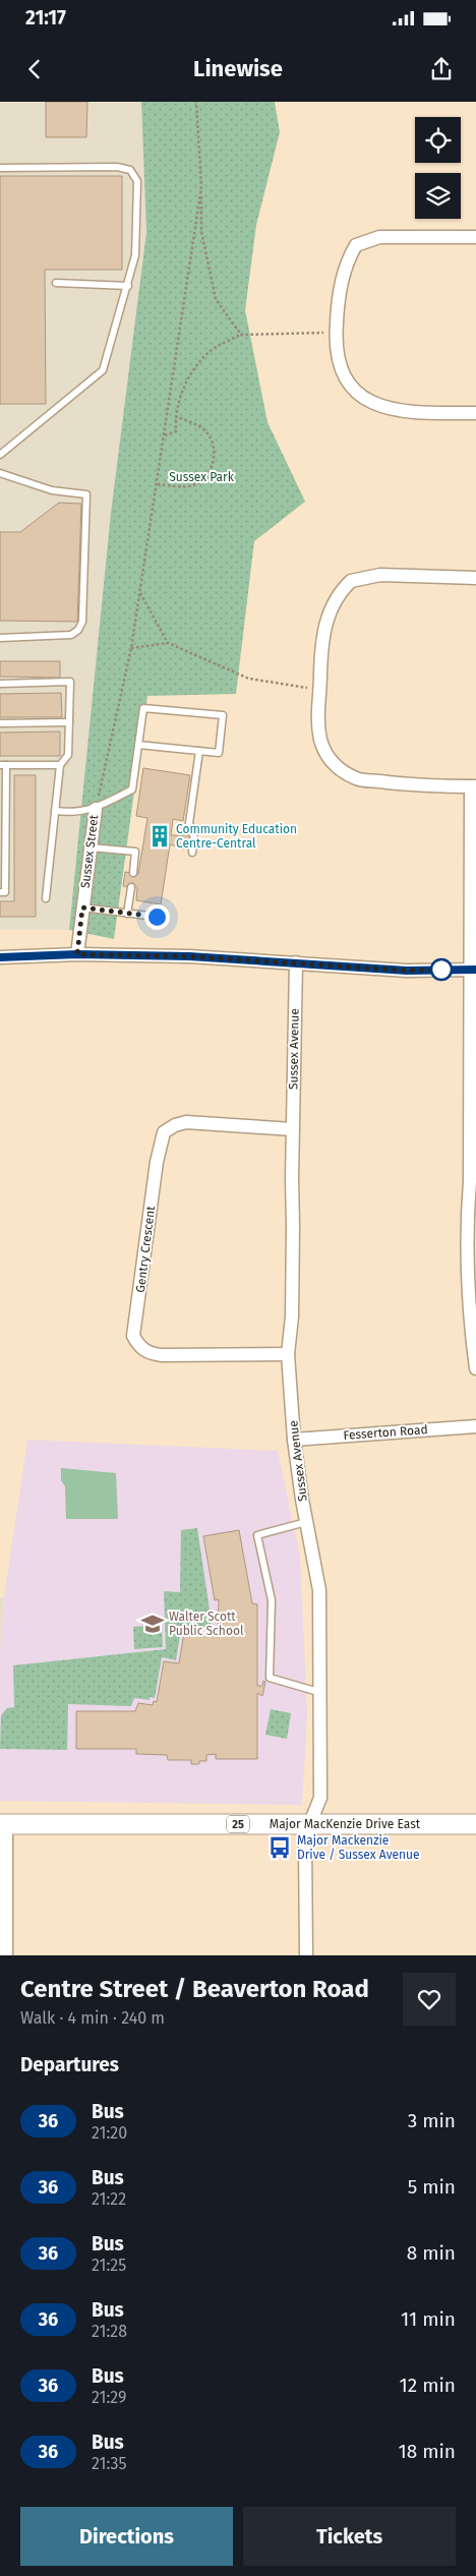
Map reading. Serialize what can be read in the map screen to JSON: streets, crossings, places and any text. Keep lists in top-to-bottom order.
{
  "streets": {
    "main road": ["25", "Major MacKenzie Drive East"],
    "street": [
      "Sussex Street",
      "Sussex Avenue",
      "Gentry Crescent",
      "Fesserton Road"
    ]
  },
  "crossings": [
    ["Sussex Avenue", "Gentry Crescent"],
    ["Sussex Avenue", "Fesserton Road"],
    ["Sussex Avenue", "Major MacKenzie Drive East"]
  ],
  "parks": ["Sussex Park"],
  "places": {
    "building": ["Community Education Centre-Central"],
    "school or university": ["Walter Scott Public School"],
    "bus stop": ["Major Mackenzie Drive / Sussex Avenue"]
  },
  "lines": ["bus line 36"],
  "page": {
    "status": "21:17",
    "header": "Linewise",
    "heading": [
      ["Centre Street / Beaverton Road", "Walk · 4 min · 240 m"],
      "Departures"
    ],
    "list": [
      {
        "mark": "36",
        "name": "Bus",
        "note": "21:20",
        "value": "3 min"
      },
      {
        "mark": "36",
        "name": "Bus",
        "note": "21:22",
        "value": "5 min"
      },
      {
        "mark": "36",
        "name": "Bus",
        "note": "21:25",
        "value": "8 min"
      },
      {
        "mark": "36",
        "name": "Bus",
        "note": "21:28",
        "value": "11 min"
      },
      {
        "mark": "36",
        "name": "Bus",
        "note": "21:29",
        "value": "12 min"
      },
      {
        "mark": "36",
        "name": "Bus",
        "note": "21:35",
        "value": "18 min"
      }
    ],
    "buttons": ["Directions", "Tickets"]
  }
}
